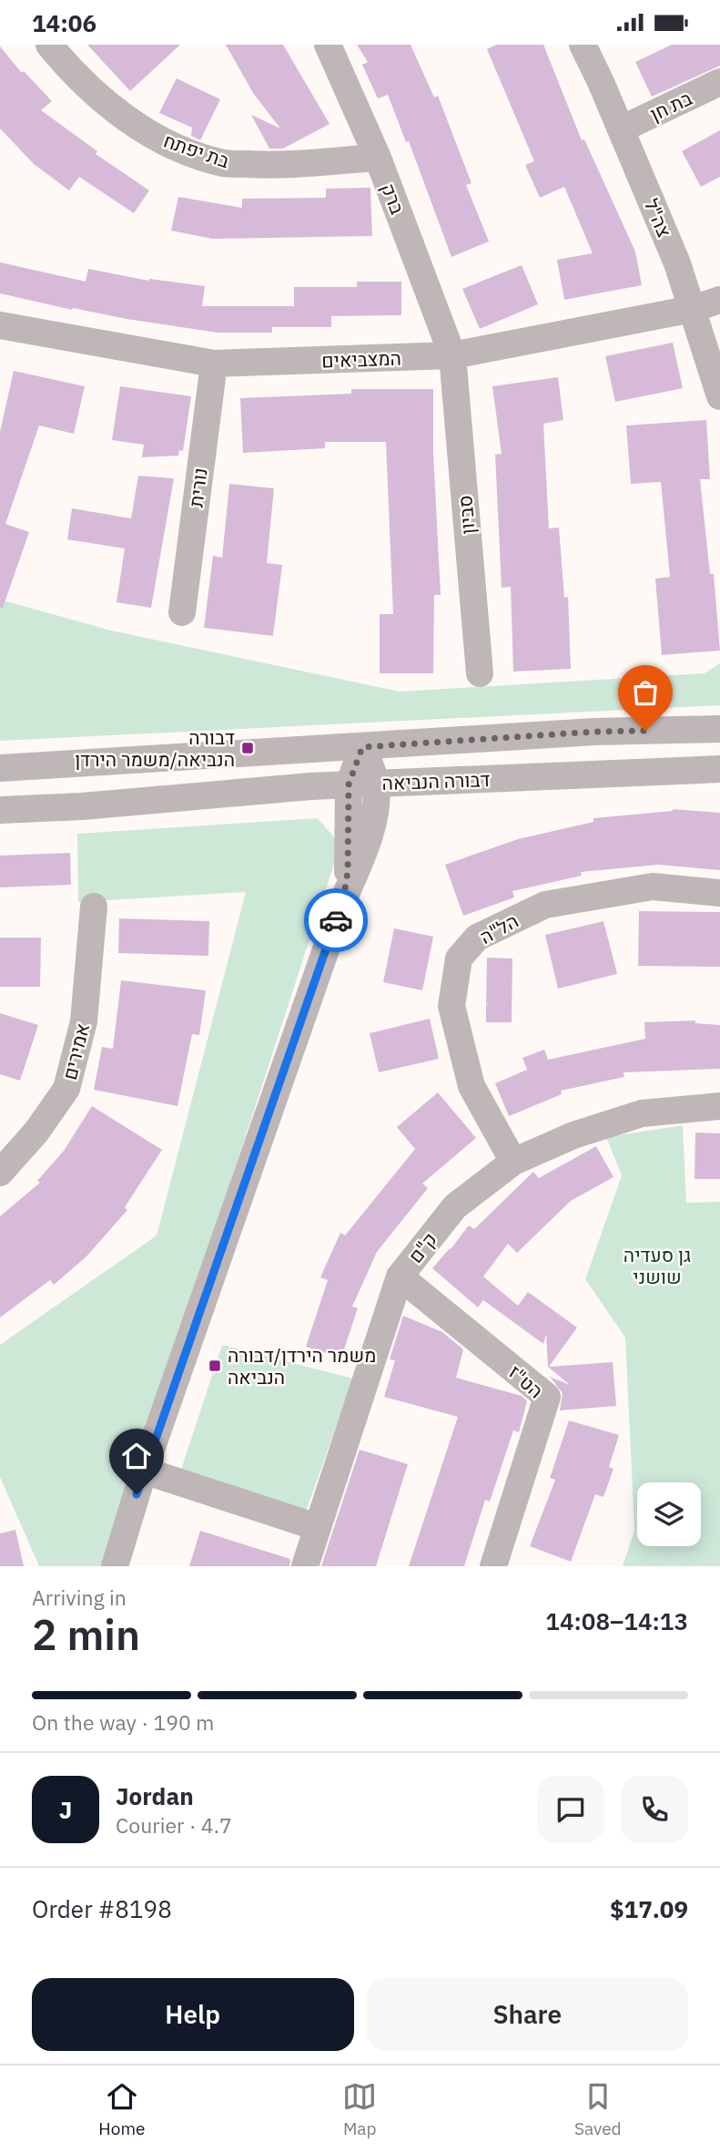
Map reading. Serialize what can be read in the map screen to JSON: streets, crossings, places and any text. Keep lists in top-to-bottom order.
{
  "streets": {
    "street": [
      "בת חן",
      "בת יפתח",
      "ברק",
      "צה\"ל",
      "המצביאים",
      "נורית",
      "סביון",
      "דבורה הנביאה",
      "הל\"ה",
      "אמירים",
      "ק\"ם",
      "הט\"ז"
    ]
  },
  "crossings": [
    ["בת חן", "צה\"ל"],
    ["בת יפתח", "ברק"],
    ["ברק", "המצביאים"],
    ["ברק", "סביון"],
    ["צה\"ל", "המצביאים"],
    ["המצביאים", "נורית"],
    ["המצביאים", "סביון"],
    ["הל\"ה", "ק\"ם"],
    ["ק\"ם", "הט\"ז"]
  ],
  "parks": ["גן סעדיה שושני"],
  "places": {
    "transit": ["דבורה הנביאה/משמר הירדן", "משמר הירדן/דבורה הנביאה"]
  },
  "page": {
    "status": "14:06",
    "heading": ["2 min", "Arriving in", "14:08–14:13"],
    "panel": [
      "Jordan",
      "Courier · 4.7",
      "Order #8198",
      "$17.09"
    ],
    "bar": "On the way · 190 m",
    "round": "J",
    "buttons": ["Help", "Share"],
    "tabs": ["Home", "Map", "Saved"]
  }
}
